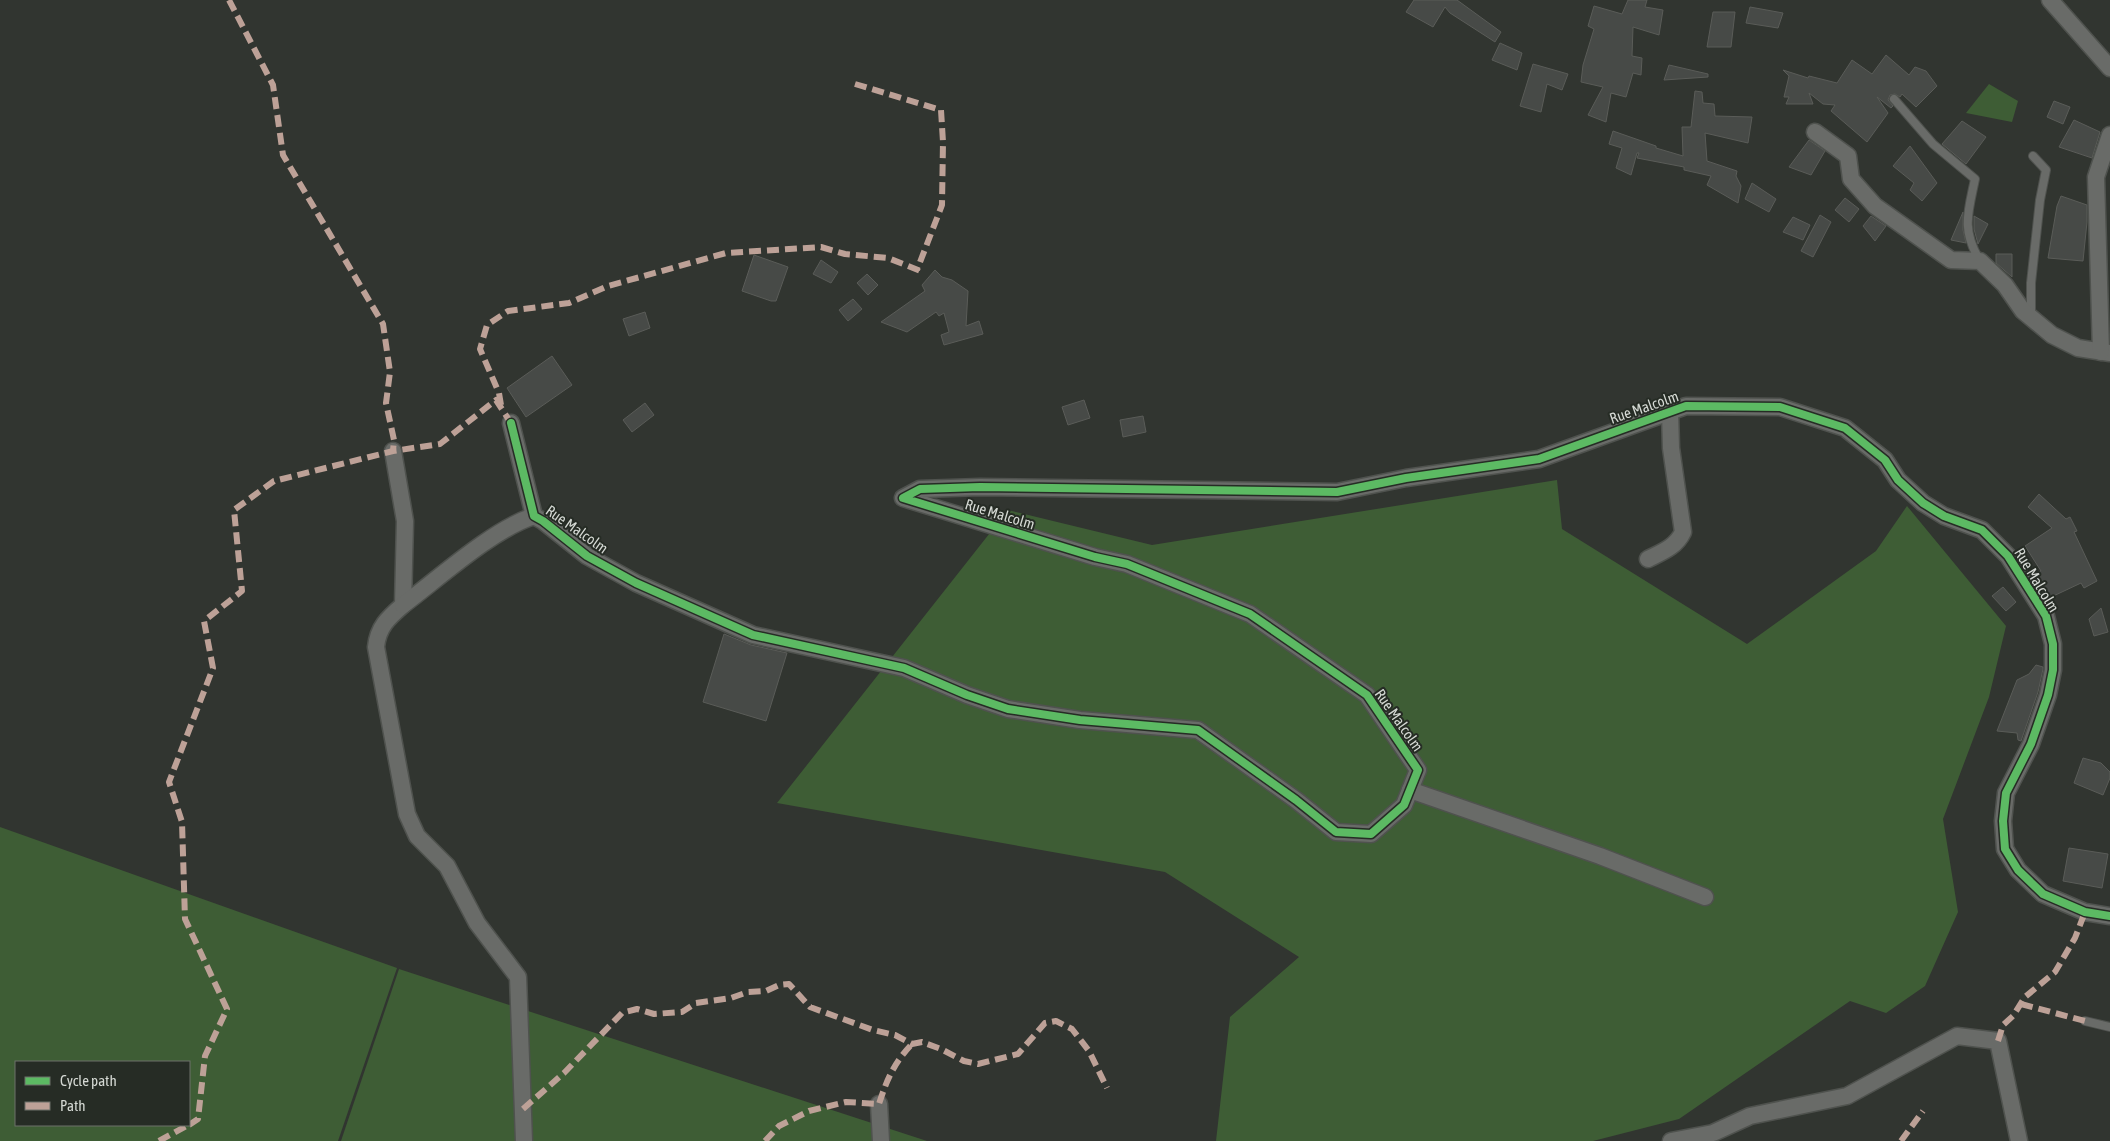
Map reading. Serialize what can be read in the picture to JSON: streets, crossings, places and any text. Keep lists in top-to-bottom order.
{
  "streets": {
    "street": ["Rue Malcolm"]
  },
  "legend": ["Cycle path", "Path"]
}
